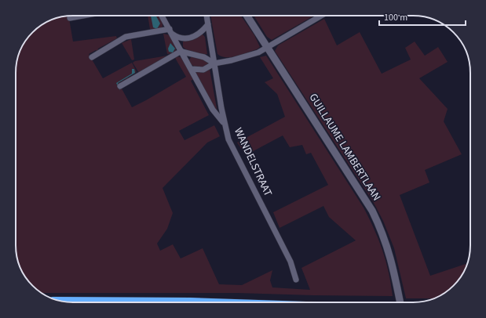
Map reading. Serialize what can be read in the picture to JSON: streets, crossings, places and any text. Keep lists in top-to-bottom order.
{
  "streets": {
    "street": ["GUILLAUME LAMBERTLAAN", "WANDELSTRAAT"]
  },
  "scale_bar": "100 m"
}
